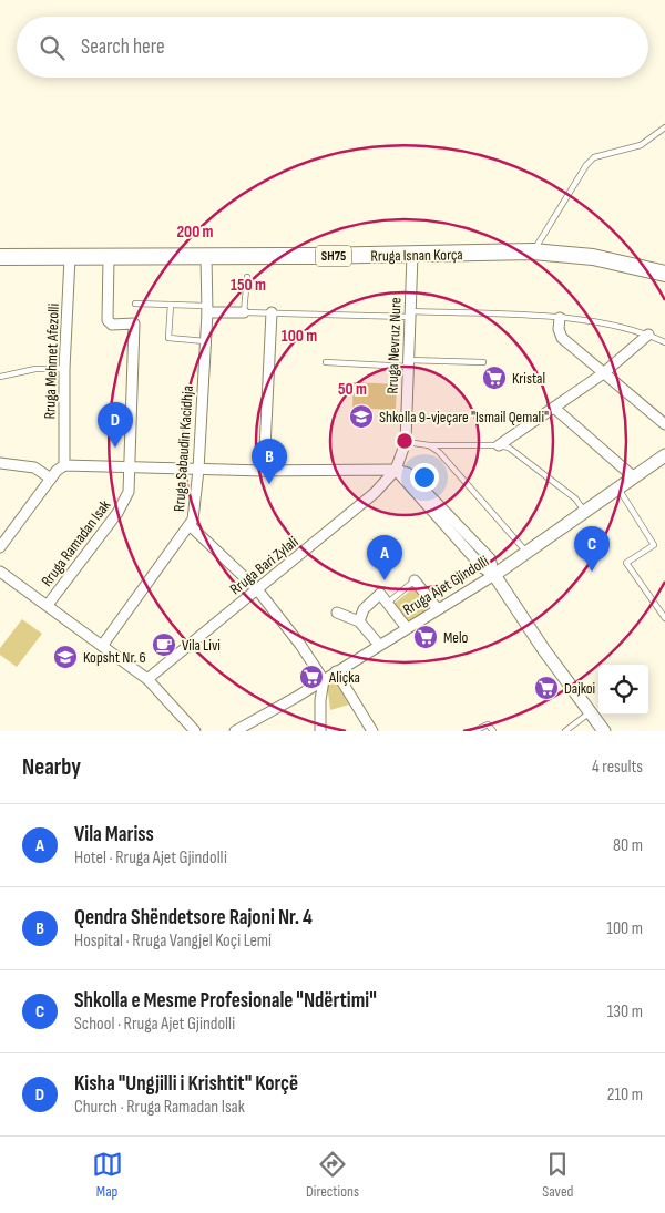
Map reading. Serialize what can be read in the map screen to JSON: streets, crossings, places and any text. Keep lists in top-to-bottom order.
{
  "streets": {
    "main road": ["Rruga Isnan Korça", "SH75"],
    "street": [
      "Rruga Nevruz Nure",
      "Rruga Mehmet Afezolli",
      "Rruga Sabaudin Kacidhja",
      "Rruga Ramadan Isak",
      "Rruga Bari Zylali",
      "Rruga Ajet Gjindolli"
    ]
  },
  "crossings": [
    ["Rruga Isnan Korça", "Rruga Nevruz Nure"],
    ["Rruga Isnan Korça", "Rruga Mehmet Afezolli"],
    ["Rruga Isnan Korça", "Rruga Sabaudin Kacidhja"],
    ["Rruga Isnan Korça", "Rruga Ramadan Isak"],
    ["Rruga Nevruz Nure", "Rruga Bari Zylali"]
  ],
  "places": {
    "supermarket": [
      "Kristal",
      "Melo",
      "Aliçka",
      "Dajkoi"
    ],
    "school or university": ["Shkolla 9-vjeçare \"Ismail Qemali\"", "Kopsht Nr. 6"],
    "cafe": ["Vila Livi"]
  },
  "page": {
    "search": "Search here",
    "pins": [
      "D",
      "B",
      "C",
      "A"
    ],
    "heading": ["Nearby", "4 results"],
    "list": [
      {
        "mark": "A",
        "name": "Vila Mariss",
        "note": "Hotel · Rruga Ajet Gjindolli",
        "value": "80 m"
      },
      {
        "mark": "B",
        "name": "Qendra Shëndetsore Rajoni Nr. 4",
        "note": "Hospital · Rruga Vangjel Koçi Lemi",
        "value": "100 m"
      },
      {
        "mark": "C",
        "name": "Shkolla e Mesme Profesionale \"Ndërtimi\"",
        "note": "School · Rruga Ajet Gjindolli",
        "value": "130 m"
      },
      {
        "mark": "D",
        "name": "Kisha \"Ungjilli i Krishtit\" Korçë",
        "note": "Church · Rruga Ramadan Isak",
        "value": "210 m"
      }
    ],
    "nav": ["Map", "Directions", "Saved"]
  },
  "rings": [
    "200 m",
    "150 m",
    "100 m",
    "50 m"
  ]
}
